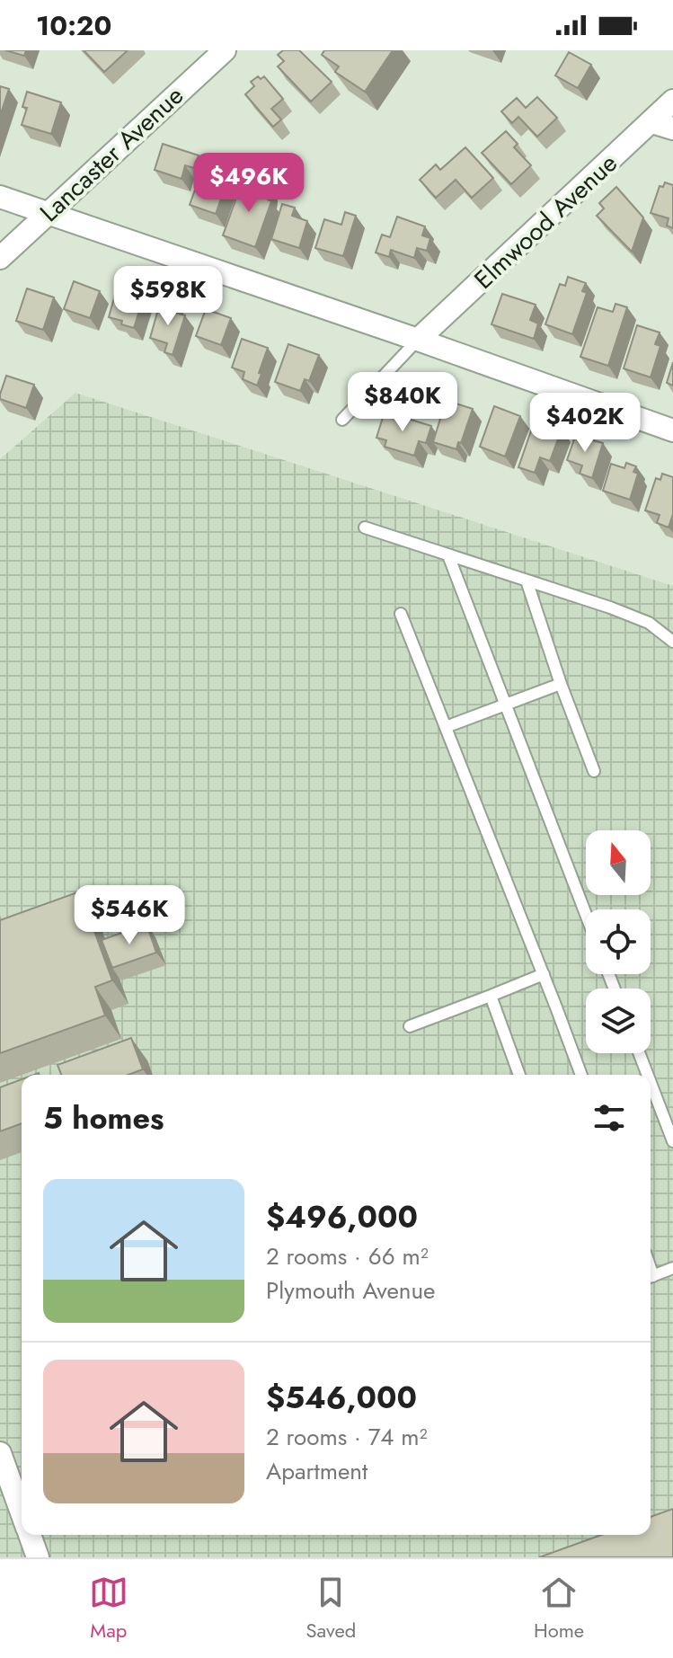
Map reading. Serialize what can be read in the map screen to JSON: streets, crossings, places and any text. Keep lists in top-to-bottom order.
{
  "streets": {
    "street": ["Lancaster Avenue", "Elmwood Avenue"]
  },
  "north": "top",
  "page": {
    "status": "10:20",
    "price": [
      "$496K",
      "$598K",
      "$840K",
      "$402K",
      "$546K"
    ],
    "heading": "5 homes",
    "list": [
      {
        "name": "$496,000",
        "note": "2 rooms · 66 m² · Plymouth Avenue"
      },
      {
        "name": "$546,000",
        "note": "2 rooms · 74 m² · Apartment"
      }
    ],
    "tabs": ["Map", "Saved", "Home"]
  }
}
